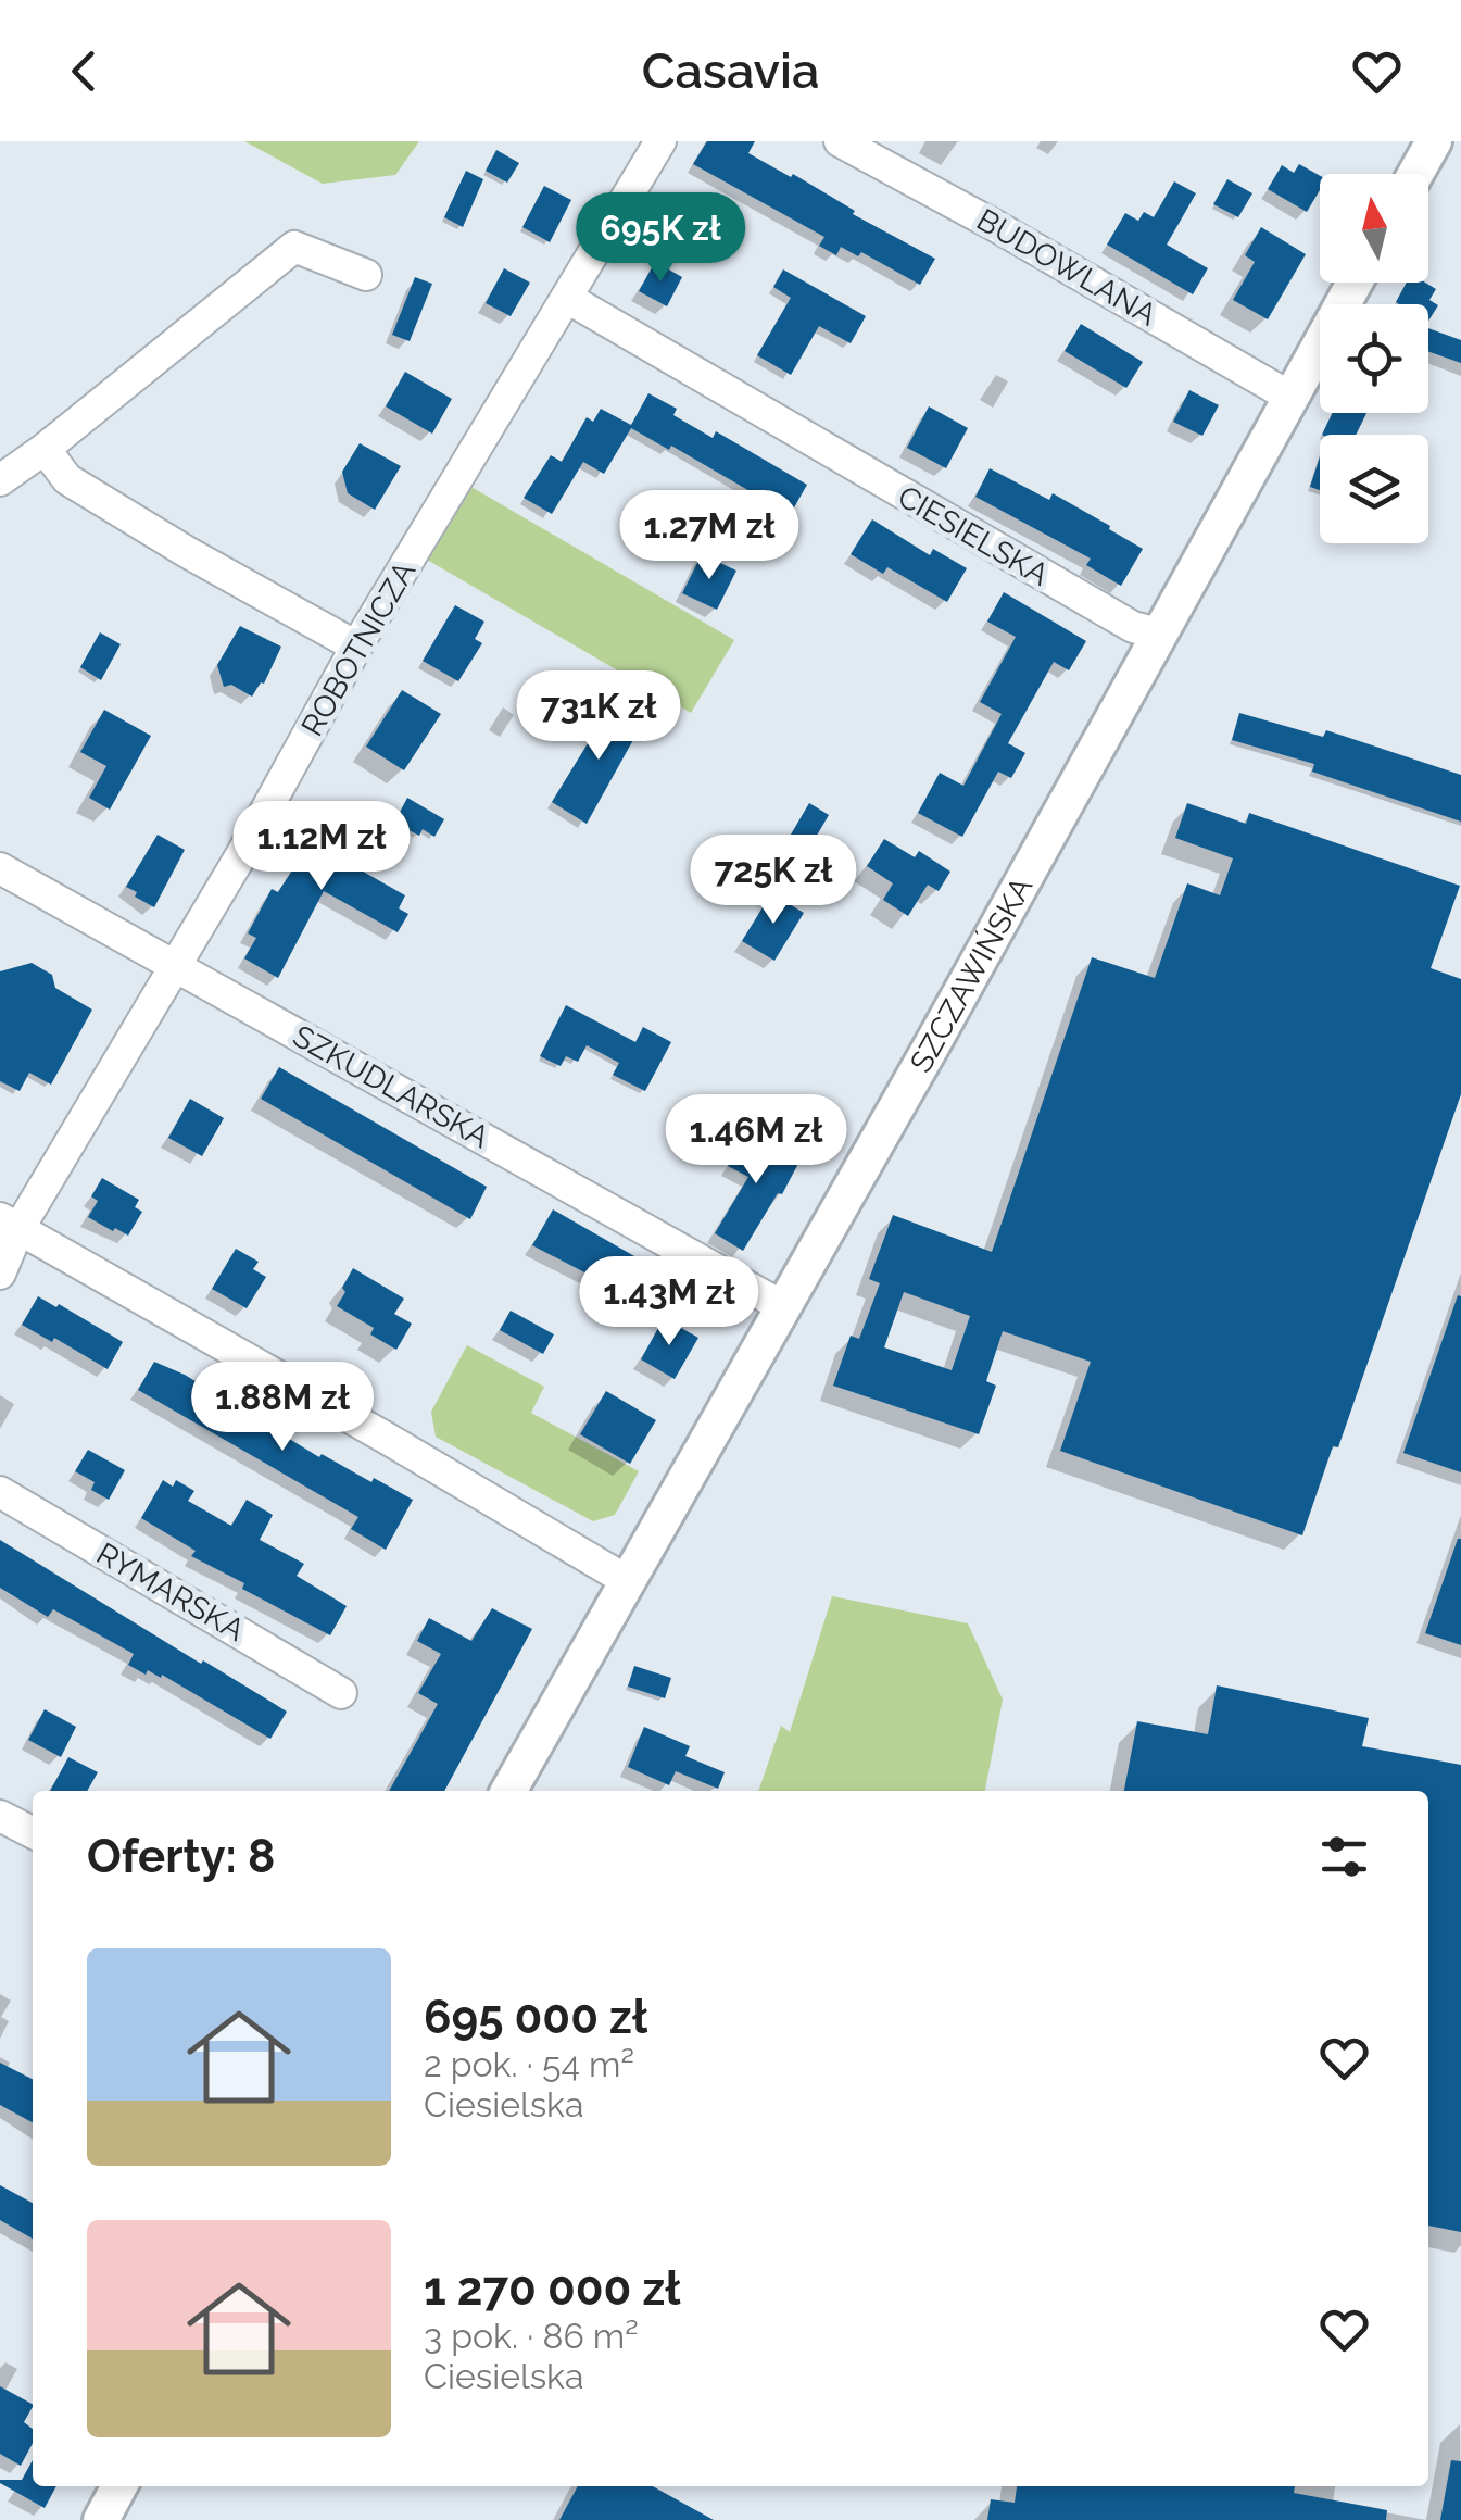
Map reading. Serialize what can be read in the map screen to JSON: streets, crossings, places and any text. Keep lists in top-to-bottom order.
{
  "streets": {
    "street": [
      "BUDOWLANA",
      "CIESIELSKA",
      "ROBOTNICZA",
      "SZCZAWIŃSKA",
      "SZKUDLARSKA",
      "RYMARSKA"
    ]
  },
  "crossings": [
    ["BUDOWLANA", "SZCZAWIŃSKA"],
    ["CIESIELSKA", "ROBOTNICZA"],
    ["CIESIELSKA", "SZCZAWIŃSKA"],
    ["ROBOTNICZA", "SZKUDLARSKA"],
    ["SZCZAWIŃSKA", "SZKUDLARSKA"]
  ],
  "north": "top",
  "page": {
    "header": "Casavia",
    "price": [
      "695K zł",
      "1.27M zł",
      "731K zł",
      "1.12M zł",
      "725K zł",
      "1.46M zł",
      "1.43M zł",
      "1.88M zł"
    ],
    "heading": "Oferty: 8",
    "list": [
      {
        "name": "695 000 zł",
        "note": "2 pok. · 54 m² · Ciesielska"
      },
      {
        "name": "1 270 000 zł",
        "note": "3 pok. · 86 m² · Ciesielska"
      }
    ]
  }
}
